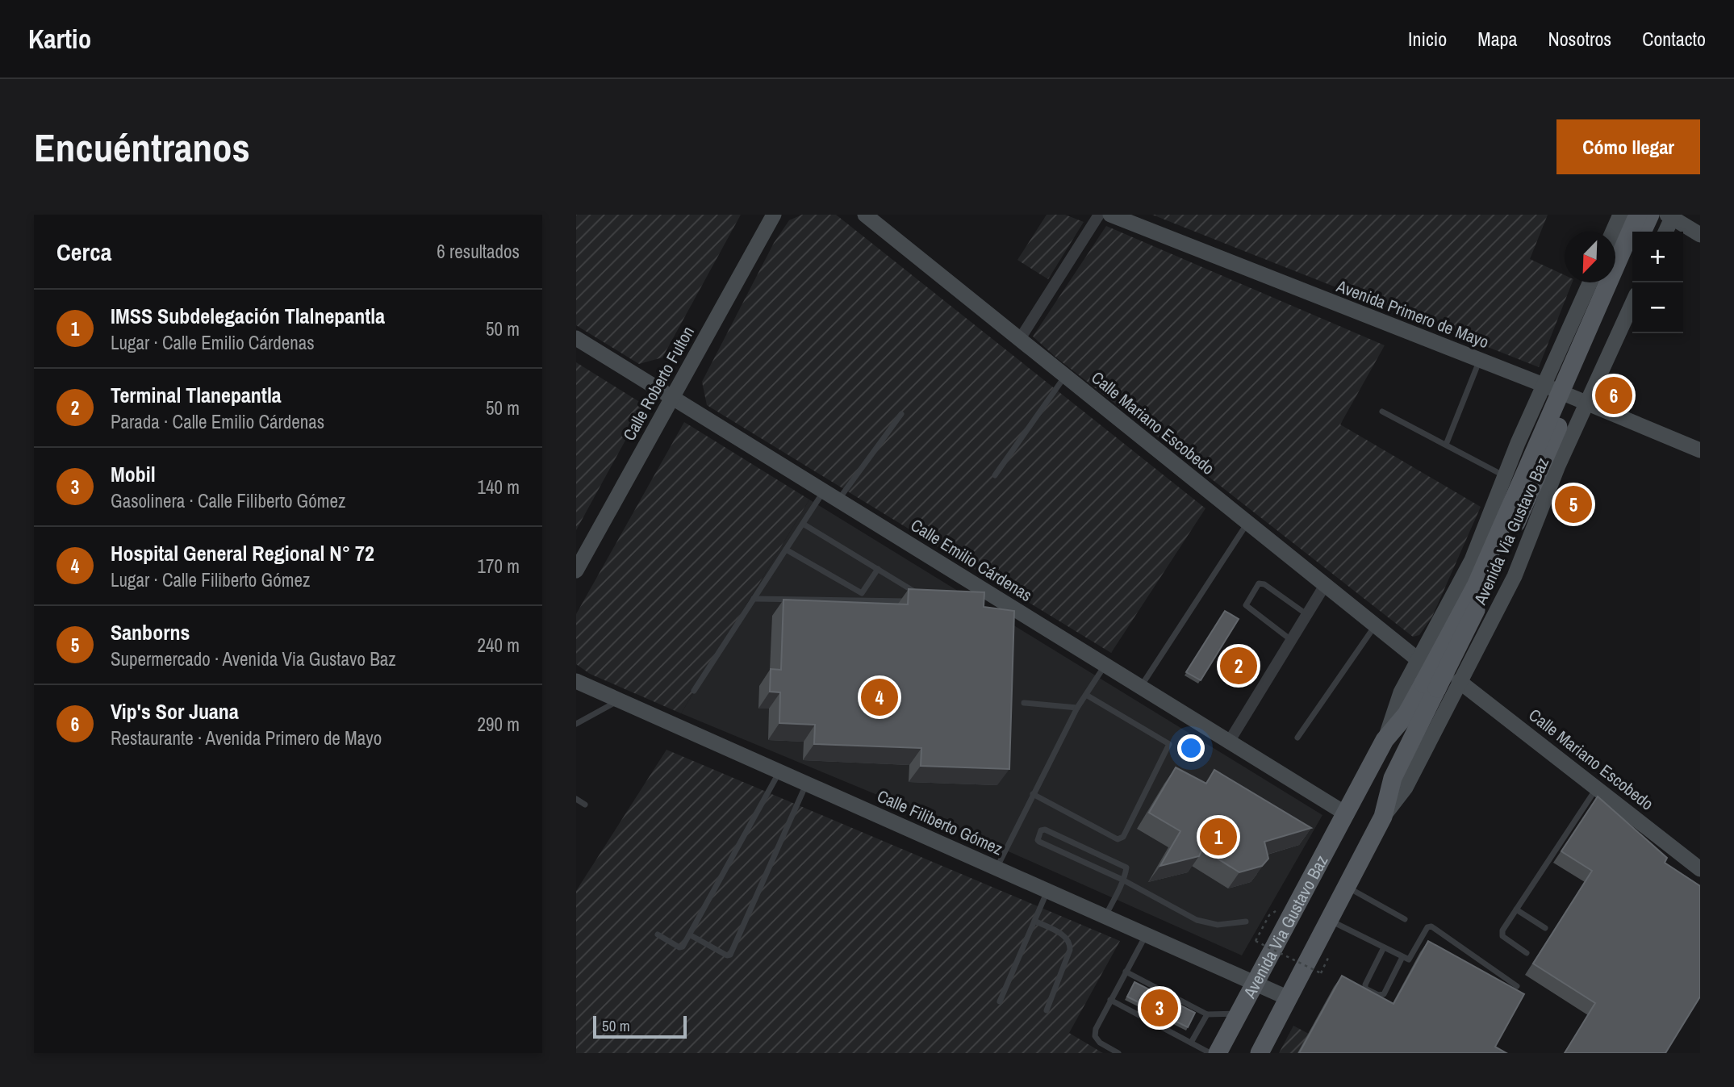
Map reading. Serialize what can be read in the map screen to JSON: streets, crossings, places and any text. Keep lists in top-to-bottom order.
{
  "streets": {
    "main road": ["Avenida Via Gustavo Baz"],
    "street": [
      "Avenida Primero de Mayo",
      "Calle Roberto Fulton",
      "Calle Mariano Escobedo",
      "Calle Emilio Cárdenas",
      "Calle Filiberto Gómez"
    ]
  },
  "crossings": [
    ["Avenida Primero de Mayo", "Avenida Via Gustavo Baz"],
    ["Calle Roberto Fulton", "Calle Emilio Cárdenas"],
    ["Calle Mariano Escobedo", "Avenida Via Gustavo Baz"],
    ["Avenida Via Gustavo Baz", "Calle Emilio Cárdenas"],
    ["Avenida Via Gustavo Baz", "Calle Filiberto Gómez"]
  ],
  "scale_bar": "50 m",
  "north": "bottom left",
  "page": {
    "header": "Kartio",
    "nav": [
      "Inicio",
      "Mapa",
      "Nosotros",
      "Contacto"
    ],
    "buttons": "Cómo llegar",
    "title": "Encuéntranos",
    "heading": ["Cerca", "6 resultados"],
    "map_buttons": ["+", "−"],
    "list": [
      {
        "mark": "1",
        "name": "IMSS Subdelegación Tlalnepantla",
        "note": "Lugar · Calle Emilio Cárdenas",
        "value": "50 m"
      },
      {
        "mark": "2",
        "name": "Terminal Tlanepantla",
        "note": "Parada · Calle Emilio Cárdenas",
        "value": "50 m"
      },
      {
        "mark": "3",
        "name": "Mobil",
        "note": "Gasolinera · Calle Filiberto Gómez",
        "value": "140 m"
      },
      {
        "mark": "4",
        "name": "Hospital General Regional N° 72",
        "note": "Lugar · Calle Filiberto Gómez",
        "value": "170 m"
      },
      {
        "mark": "5",
        "name": "Sanborns",
        "note": "Supermercado · Avenida Via Gustavo Baz",
        "value": "240 m"
      },
      {
        "mark": "6",
        "name": "Vip's Sor Juana",
        "note": "Restaurante · Avenida Primero de Mayo",
        "value": "290 m"
      }
    ],
    "pins": [
      "6",
      "5",
      "2",
      "4",
      "1",
      "3"
    ],
    "scale": "50 m"
  }
}
